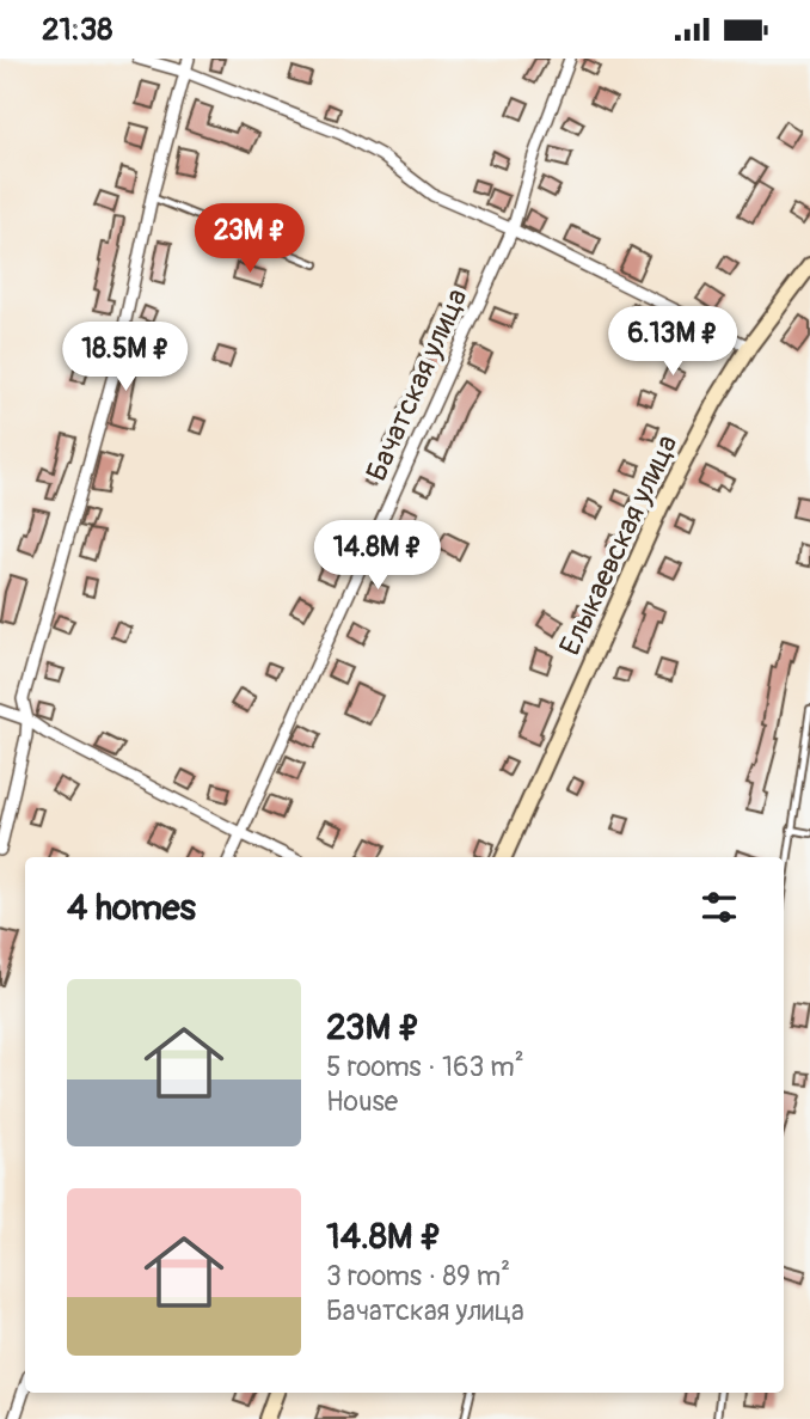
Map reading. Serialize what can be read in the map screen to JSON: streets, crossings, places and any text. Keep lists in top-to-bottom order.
{
  "streets": {
    "street": ["Бачатская улица", "Елыкаевская улица"]
  },
  "page": {
    "status": "21:38",
    "price": [
      "23M ₽",
      "6.13M ₽",
      "18.5M ₽",
      "14.8M ₽"
    ],
    "heading": "4 homes",
    "list": [
      {
        "name": "23M ₽",
        "note": "5 rooms · 163 m² · House"
      },
      {
        "name": "14.8M ₽",
        "note": "3 rooms · 89 m² · Бачатская улица"
      }
    ]
  }
}
